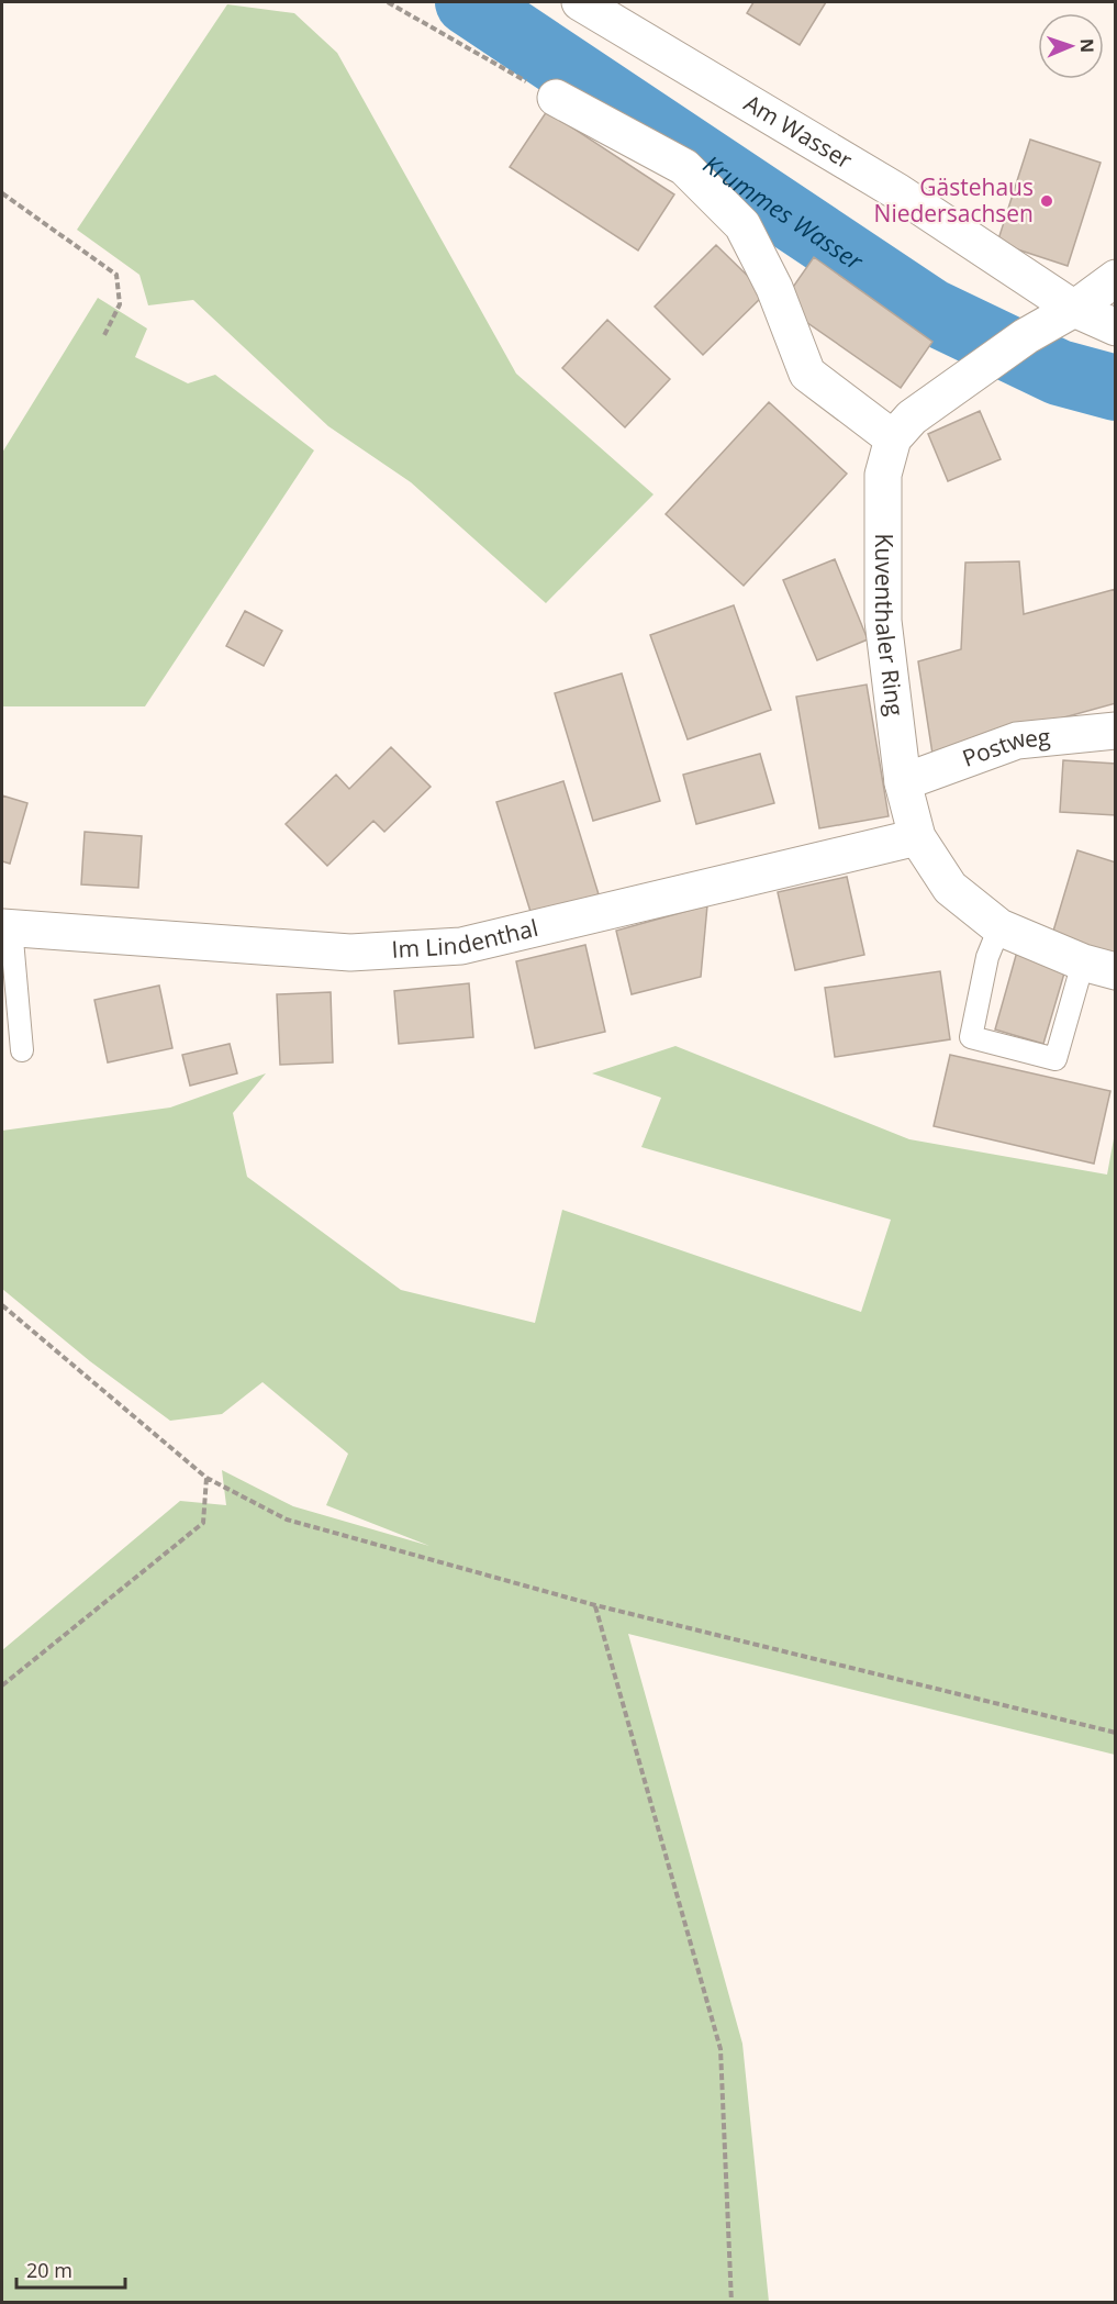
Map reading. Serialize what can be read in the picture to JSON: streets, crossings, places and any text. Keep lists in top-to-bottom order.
{
  "streets": {
    "street": [
      "Am Wasser",
      "Kuventhaler Ring",
      "Postweg",
      "Im Lindenthal"
    ]
  },
  "crossings": [
    ["Am Wasser", "Kuventhaler Ring"],
    ["Kuventhaler Ring", "Postweg"],
    ["Kuventhaler Ring", "Im Lindenthal"]
  ],
  "water": ["Krummes Wasser"],
  "places": ["Gästehaus Niedersachsen"],
  "scale_bar": "20 m",
  "north": "right"
}
